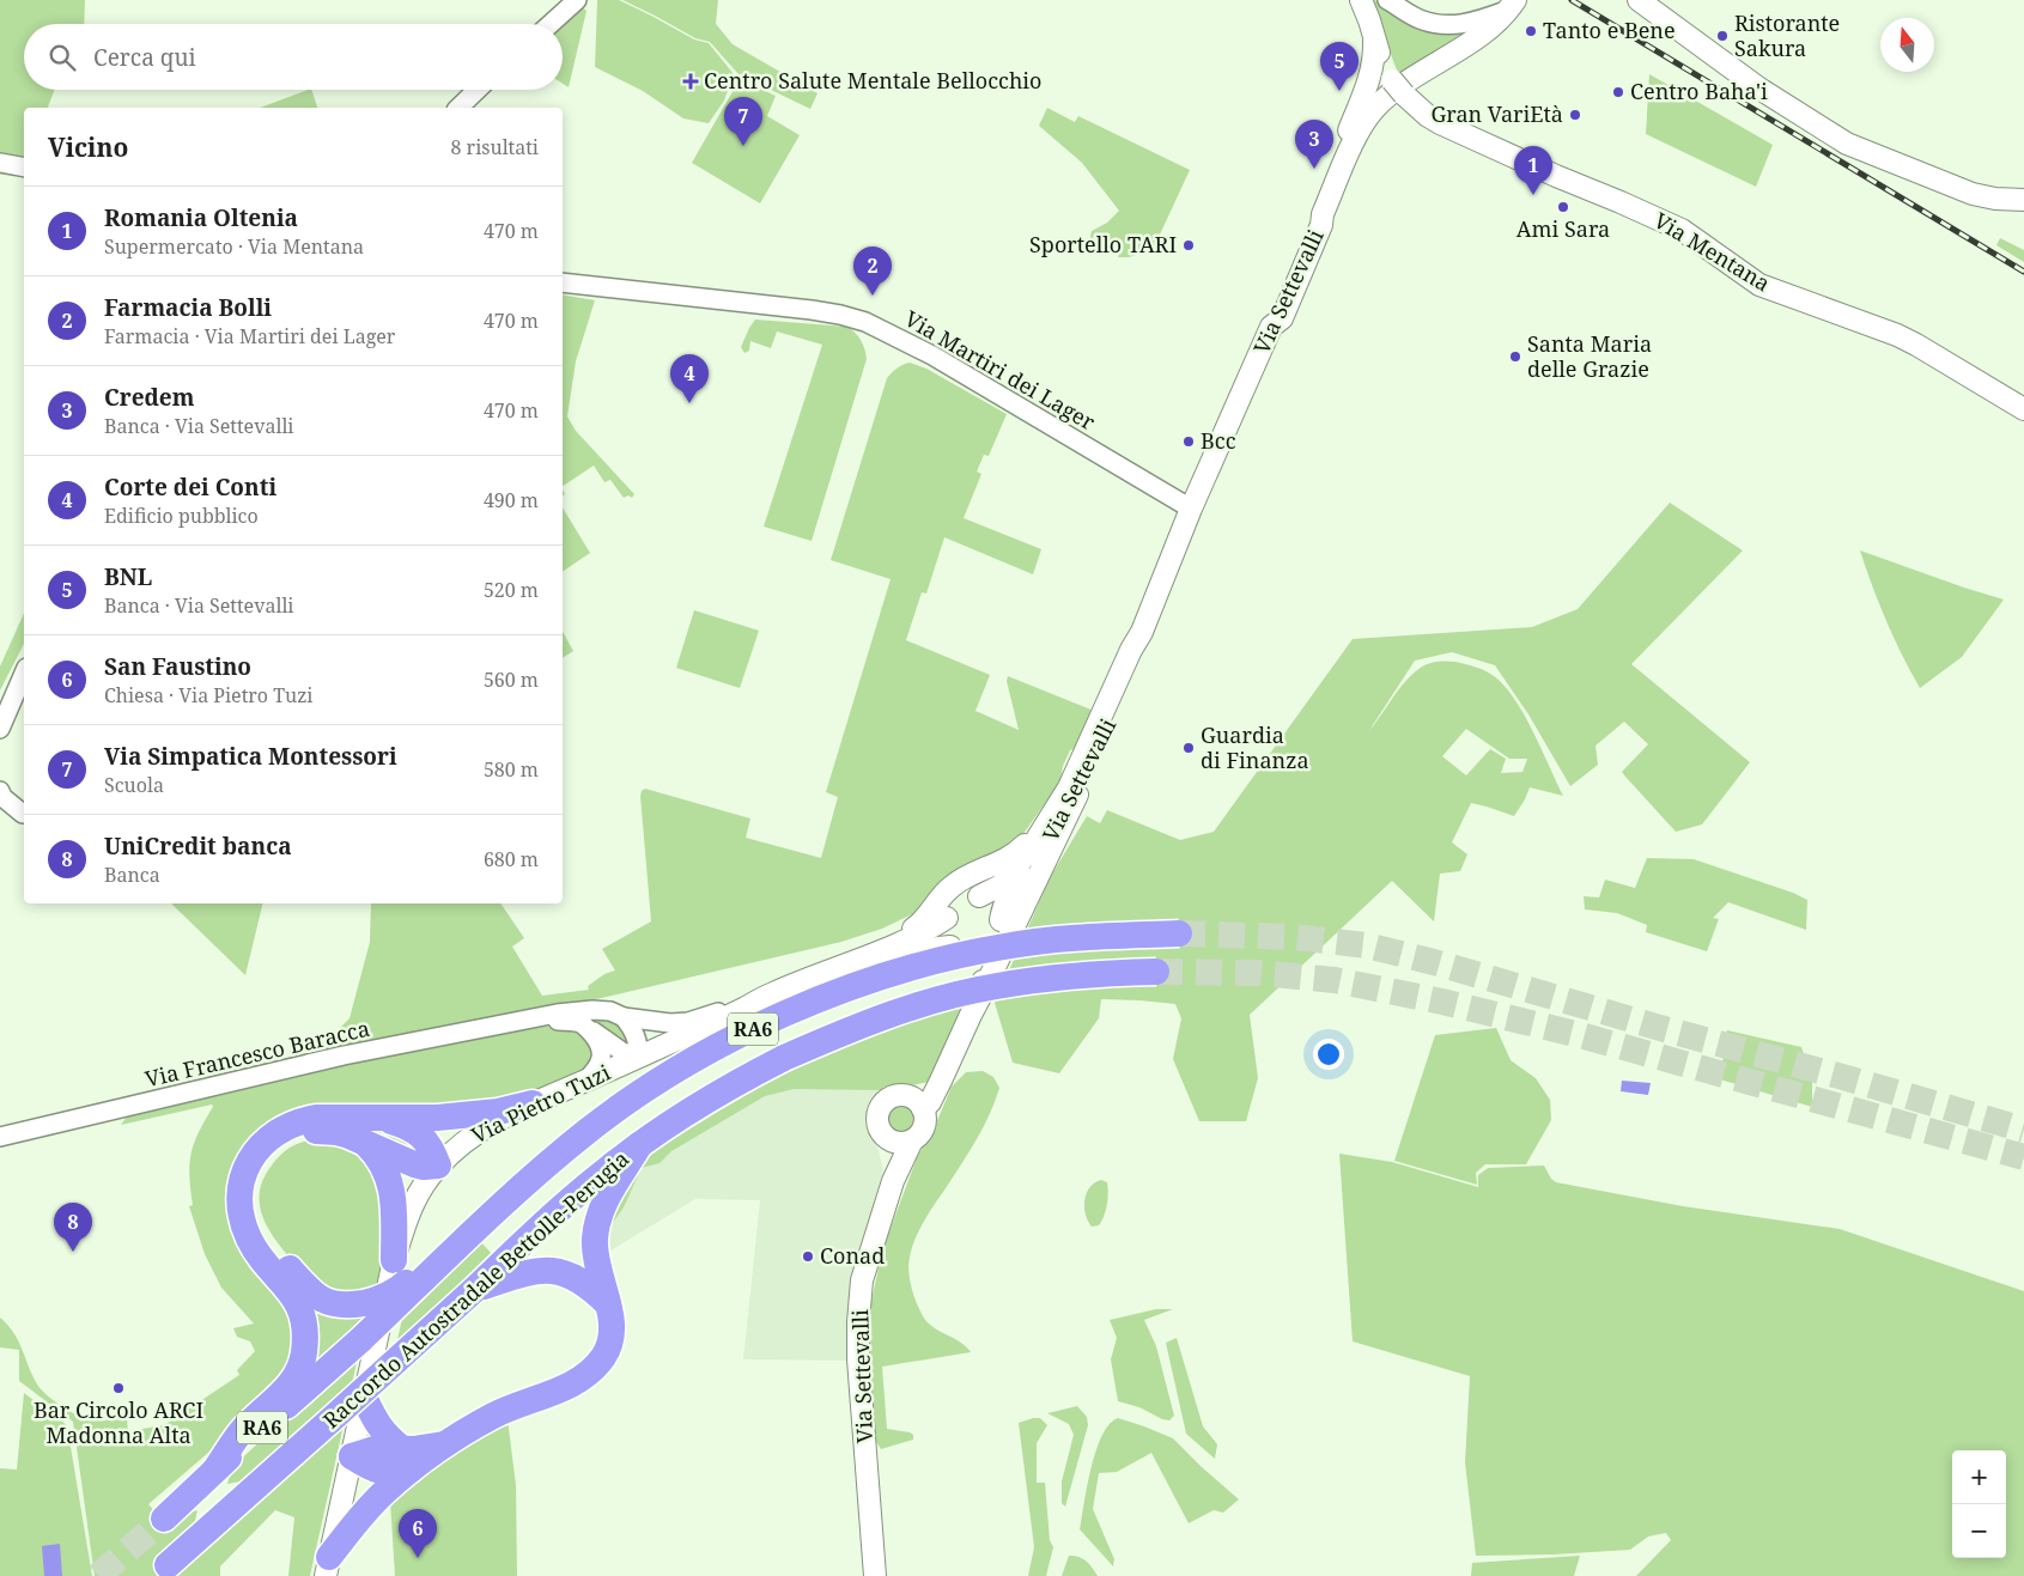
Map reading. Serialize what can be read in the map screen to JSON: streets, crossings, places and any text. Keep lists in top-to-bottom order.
{
  "streets": {
    "highway": ["RA6", "Raccordo Autostradale Bettolle-Perugia"],
    "main road": ["Via Mentana", "Via Settevalli", "Via Pietro Tuzi"],
    "street": ["Via Martiri dei Lager", "Via Francesco Baracca"]
  },
  "crossings": [
    ["Via Settevalli", "Via Martiri dei Lager"],
    ["Via Settevalli", "Via Pietro Tuzi"]
  ],
  "places": {
    "other": [
      "Tanto e Bene",
      "Ristorante Sakura",
      "Centro Baha'i",
      "Gran VariEtà",
      "Ami Sara",
      "Sportello TARI",
      "Santa Maria delle Grazie",
      "Bcc",
      "Guardia di Finanza",
      "Conad",
      "Bar Circolo ARCI Madonna Alta"
    ],
    "health": ["Centro Salute Mentale Bellocchio"]
  },
  "north": "top",
  "page": {
    "search": "Cerca qui",
    "pins": [
      "5",
      "7",
      "3",
      "1",
      "2",
      "4",
      "8",
      "6"
    ],
    "heading": ["Vicino", "8 risultati"],
    "list": [
      {
        "mark": "1",
        "name": "Romania Oltenia",
        "note": "Supermercato · Via Mentana",
        "value": "470 m"
      },
      {
        "mark": "2",
        "name": "Farmacia Bolli",
        "note": "Farmacia · Via Martiri dei Lager",
        "value": "470 m"
      },
      {
        "mark": "3",
        "name": "Credem",
        "note": "Banca · Via Settevalli",
        "value": "470 m"
      },
      {
        "mark": "4",
        "name": "Corte dei Conti",
        "note": "Edificio pubblico",
        "value": "490 m"
      },
      {
        "mark": "5",
        "name": "BNL",
        "note": "Banca · Via Settevalli",
        "value": "520 m"
      },
      {
        "mark": "6",
        "name": "San Faustino",
        "note": "Chiesa · Via Pietro Tuzi",
        "value": "560 m"
      },
      {
        "mark": "7",
        "name": "Via Simpatica Montessori",
        "note": "Scuola",
        "value": "580 m"
      },
      {
        "mark": "8",
        "name": "UniCredit banca",
        "note": "Banca",
        "value": "680 m"
      }
    ],
    "map_buttons": ["+", "−"]
  }
}
